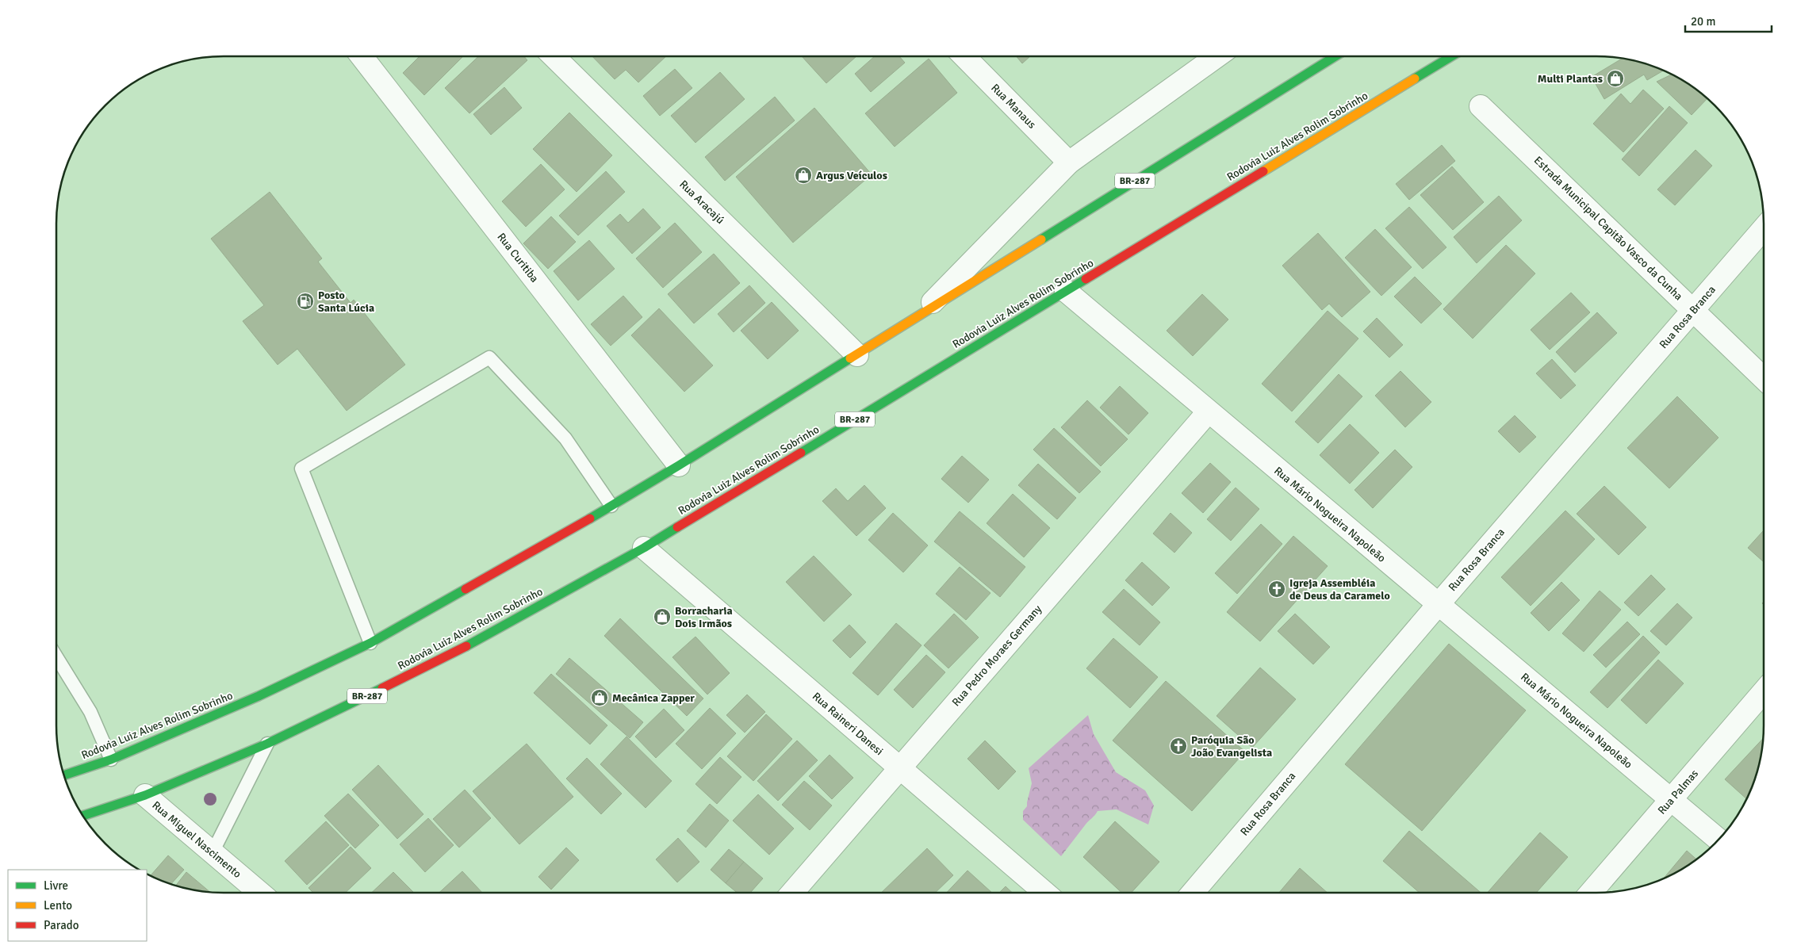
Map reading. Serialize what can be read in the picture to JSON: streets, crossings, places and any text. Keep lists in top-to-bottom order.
{
  "streets": {
    "highway": ["Rodovia Luiz Alves Rolim Sobrinho", "BR-287"],
    "street": [
      "Rua Manaus",
      "Rua Aracajú",
      "Estrada Municipal Capitão Vasco da Cunha",
      "Rua Curitiba",
      "Rua Rosa Branca",
      "Rua Mário Nogueira Napoleão",
      "Rua Pedro Moraes Germany",
      "Rua Raineri Danesi",
      "Rua Palmas",
      "Rua Miguel Nascimento"
    ]
  },
  "crossings": [
    ["Rodovia Luiz Alves Rolim Sobrinho", "Rua Aracajú"],
    ["Rodovia Luiz Alves Rolim Sobrinho", "Rua Curitiba"],
    ["Rodovia Luiz Alves Rolim Sobrinho", "Rua Mário Nogueira Napoleão"],
    ["Rodovia Luiz Alves Rolim Sobrinho", "Rua Raineri Danesi"],
    ["Rodovia Luiz Alves Rolim Sobrinho", "Rua Miguel Nascimento"],
    ["Estrada Municipal Capitão Vasco da Cunha", "Rua Rosa Branca"],
    ["Rua Rosa Branca", "Rua Mário Nogueira Napoleão"],
    ["Rua Mário Nogueira Napoleão", "Rua Pedro Moraes Germany"],
    ["Rua Mário Nogueira Napoleão", "Rua Palmas"],
    ["Rua Pedro Moraes Germany", "Rua Raineri Danesi"]
  ],
  "places": {
    "shop": [
      "Multi Plantas",
      "Argus Veículos",
      "Borracharia Dois Irmãos",
      "Mecânica Zapper"
    ],
    "fuel station": ["Posto Santa Lúcia"],
    "church": ["Igreja Assembléia de Deus da Caramelo", "Paróquia São João Evangelista"]
  },
  "legend": ["Livre", "Lento", "Parado"],
  "scale_bar": "20 m"
}
